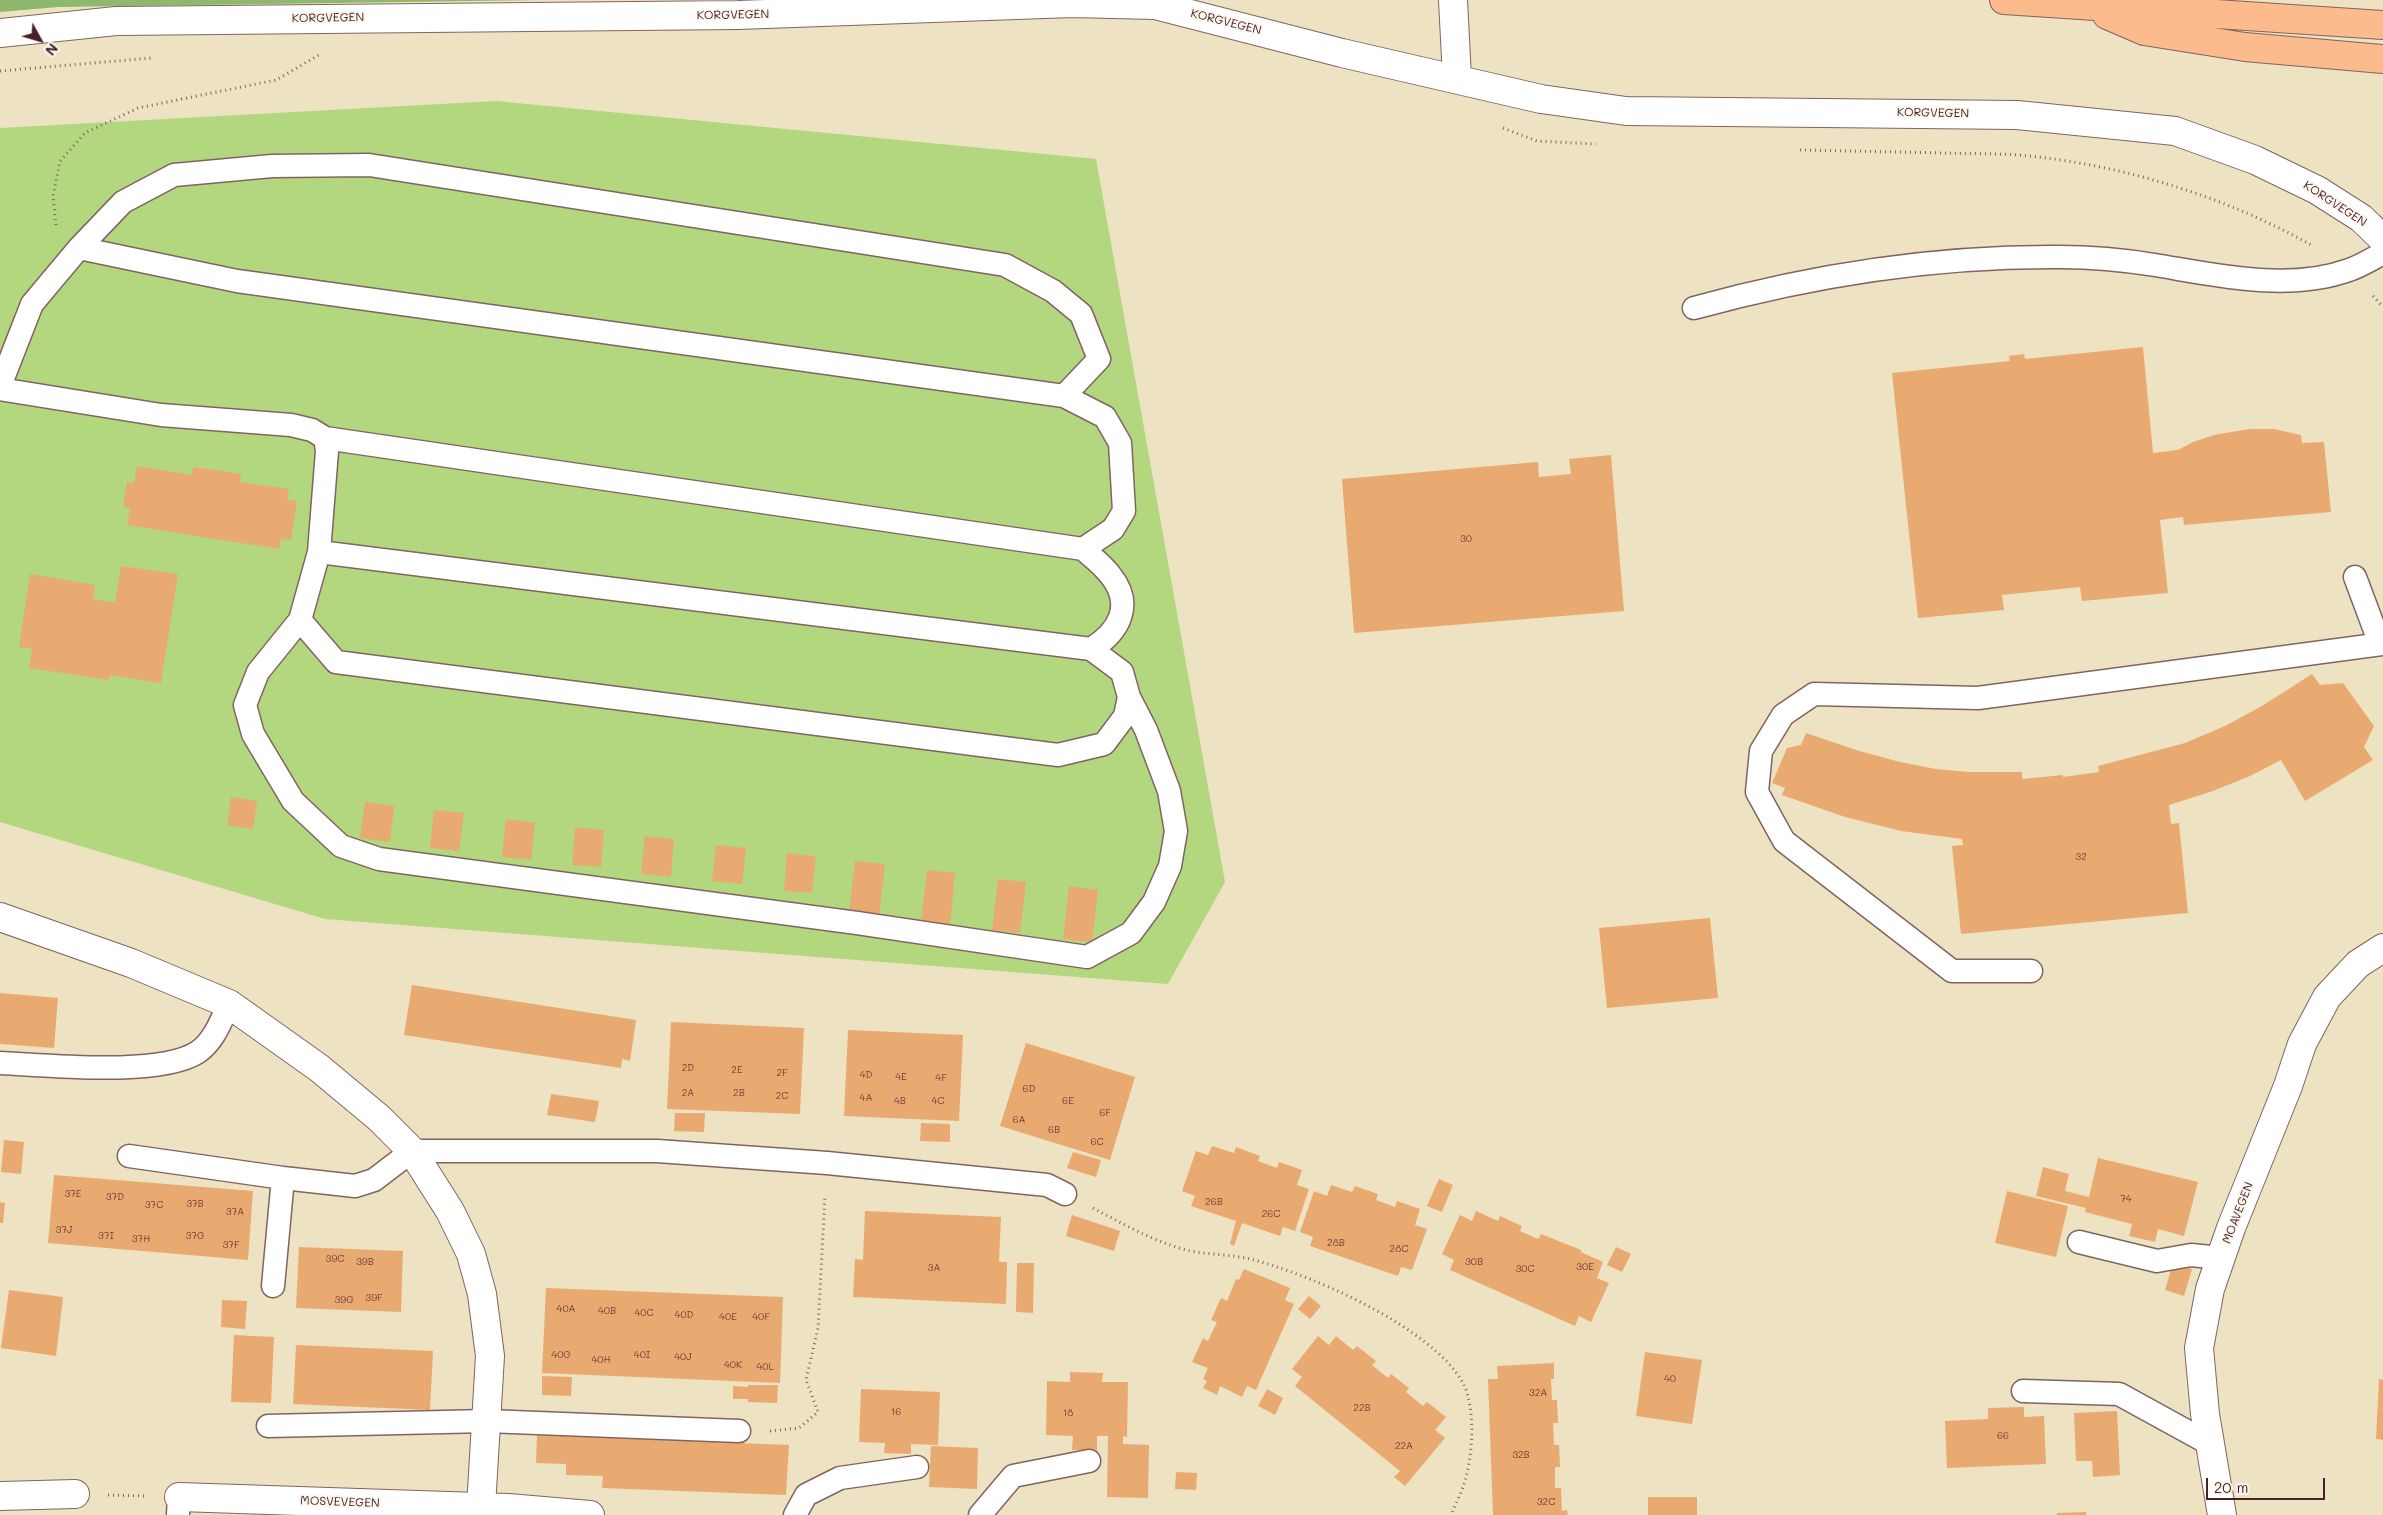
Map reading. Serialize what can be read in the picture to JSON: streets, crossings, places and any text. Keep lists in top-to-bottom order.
{
  "streets": {
    "street": ["KORGVEGEN", "MOAVEGEN", "MOSVEVEGEN"]
  },
  "house_numbers": [
    "30",
    "32",
    "2D",
    "2E",
    "2F",
    "4D",
    "4E",
    "4F",
    "6D",
    "2A",
    "2B",
    "2C",
    "4A",
    "4B",
    "4C",
    "6E",
    "6F",
    "6A",
    "6B",
    "6C",
    "37E",
    "37D",
    "74",
    "26B",
    "37B",
    "37C",
    "37A",
    "26C",
    "37J",
    "37I",
    "37G",
    "37H",
    "28B",
    "37F",
    "28C",
    "39C",
    "39B",
    "30B",
    "30E",
    "3A",
    "30C",
    "39F",
    "39G",
    "40A",
    "40B",
    "40C",
    "40D",
    "40E",
    "40F",
    "40G",
    "40I",
    "40J",
    "40H",
    "40K",
    "40L",
    "40",
    "32A",
    "22B",
    "16",
    "18",
    "66",
    "22A",
    "32B",
    "32C"
  ],
  "scale_bar": "20 m",
  "north": "bottom right"
}
